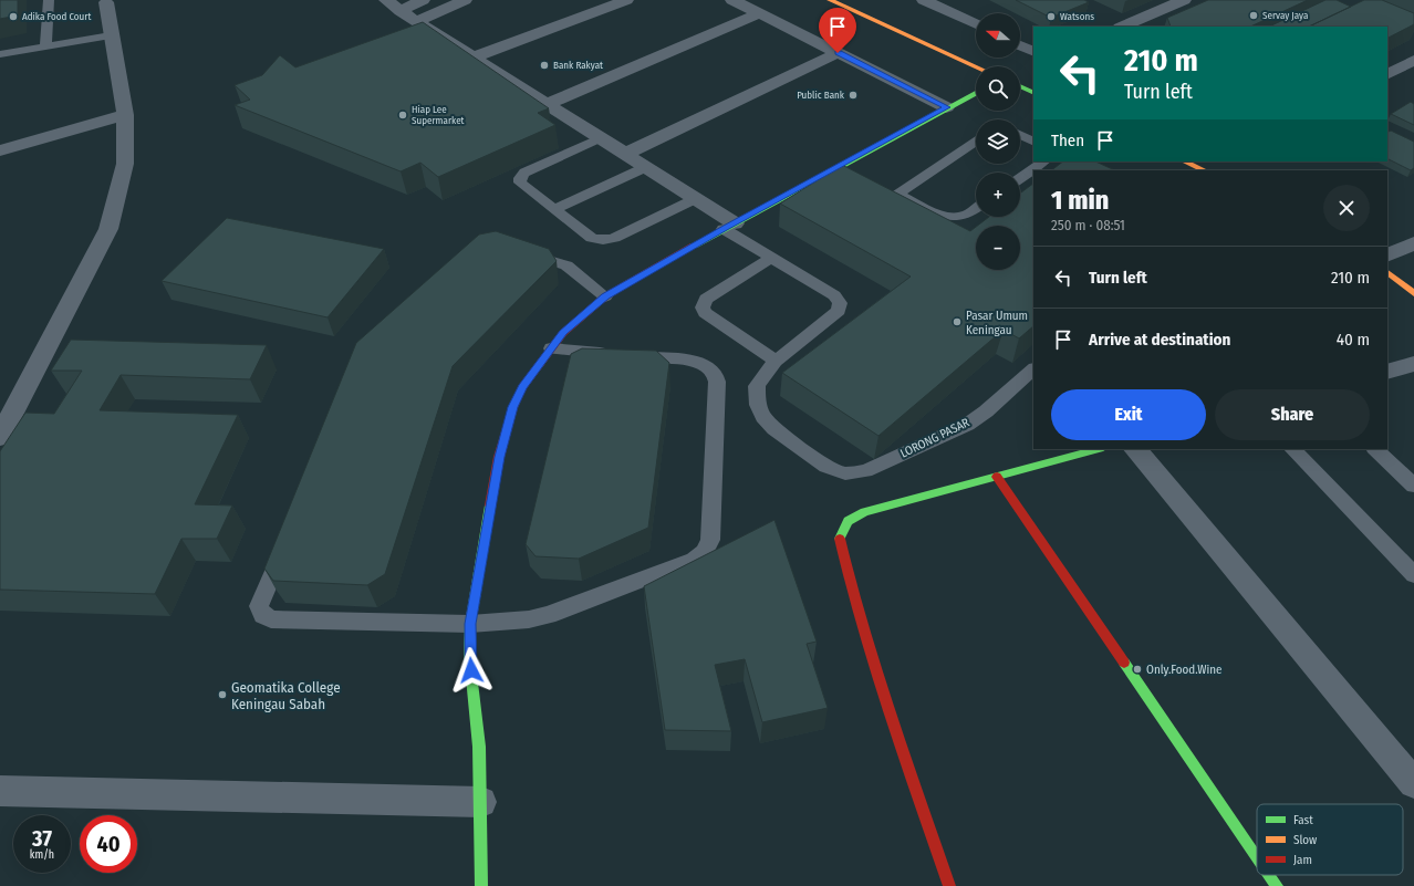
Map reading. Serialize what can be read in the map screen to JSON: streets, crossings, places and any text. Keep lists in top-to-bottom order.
{
  "streets": {
    "lane": ["LORONG PASAR"]
  },
  "places": [
    "Servay Jaya",
    "Adika Food Court",
    "Watsons",
    "Bank Rakyat",
    "Public Bank",
    "Hiap Lee Supermarket",
    "Pasar Umum Keningau",
    "Only.Food.Wine",
    "Geomatika College Keningau Sabah"
  ],
  "legend": ["Fast", "Slow", "Jam"],
  "north": "left",
  "page": {
    "map_buttons": ["+", "−"],
    "turn": ["210 m", "Turn left"],
    "then": "Then",
    "heading": ["1 min", "250 m · 08:51"],
    "list": [
      {
        "name": "Turn left",
        "value": "210 m"
      },
      {
        "name": "Arrive at destination",
        "value": "40 m"
      }
    ],
    "buttons": ["Exit", "Share"],
    "speed": "37 km/h",
    "limit": "40"
  }
}
